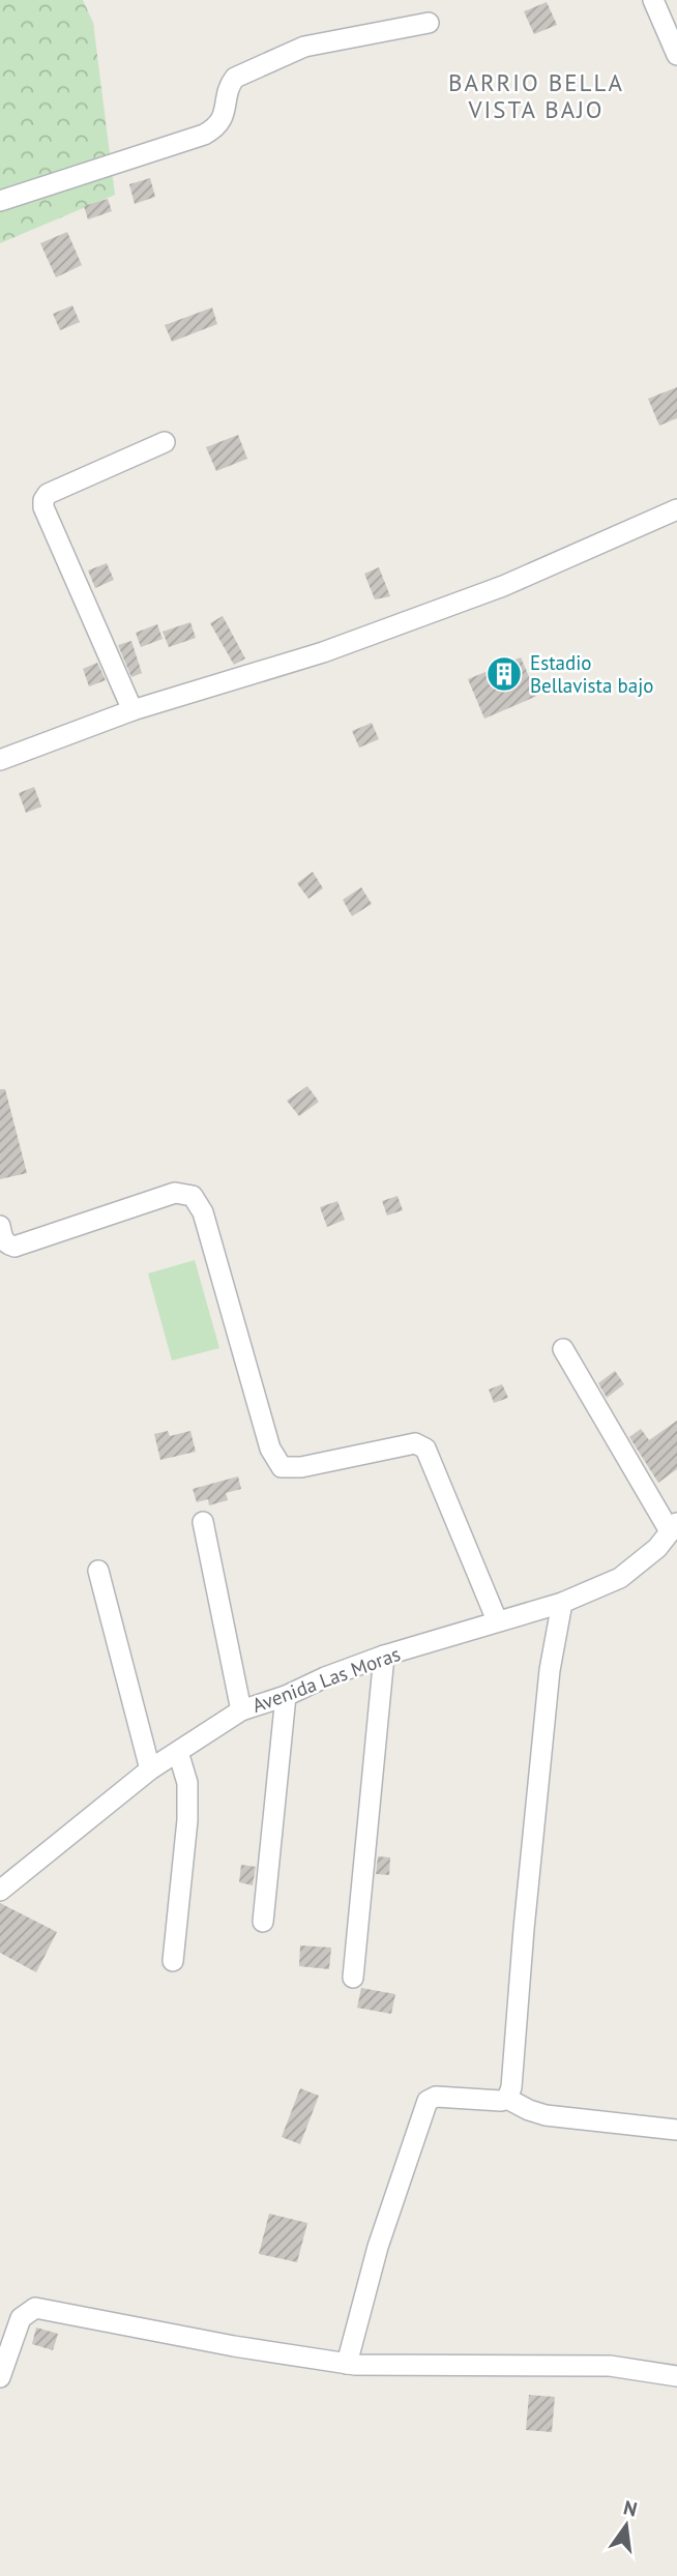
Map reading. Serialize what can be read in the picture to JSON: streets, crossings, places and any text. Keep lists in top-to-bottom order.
{
  "streets": {
    "street": ["Avenida Las Moras"]
  },
  "districts": ["BARRIO BELLA VISTA BAJO"],
  "places": {
    "building": ["Estadio Bellavista bajo"]
  },
  "north": "top"
}
